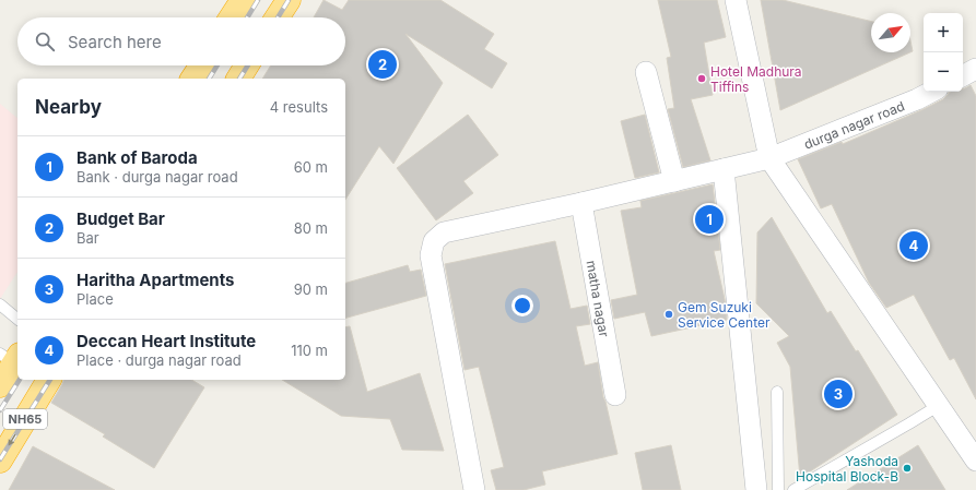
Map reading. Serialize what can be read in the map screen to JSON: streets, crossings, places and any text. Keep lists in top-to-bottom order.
{
  "streets": {
    "highway": ["NH65"],
    "street": ["durga nagar road", "matha nagar"]
  },
  "crossings": [
    ["durga nagar road", "matha nagar"]
  ],
  "places": ["Hotel Madhura Tiffins", "Gem Suzuki Service Center", "Yashoda Hospital Block-B"],
  "north": "top right",
  "page": {
    "map_buttons": ["+", "−"],
    "search": "Search here",
    "pins": [
      "2",
      "1",
      "4",
      "3"
    ],
    "heading": ["Nearby", "4 results"],
    "list": [
      {
        "mark": "1",
        "name": "Bank of Baroda",
        "note": "Bank · durga nagar road",
        "value": "60 m"
      },
      {
        "mark": "2",
        "name": "Budget Bar",
        "note": "Bar",
        "value": "80 m"
      },
      {
        "mark": "3",
        "name": "Haritha Apartments",
        "note": "Place",
        "value": "90 m"
      },
      {
        "mark": "4",
        "name": "Deccan Heart Institute",
        "note": "Place · durga nagar road",
        "value": "110 m"
      }
    ]
  }
}
